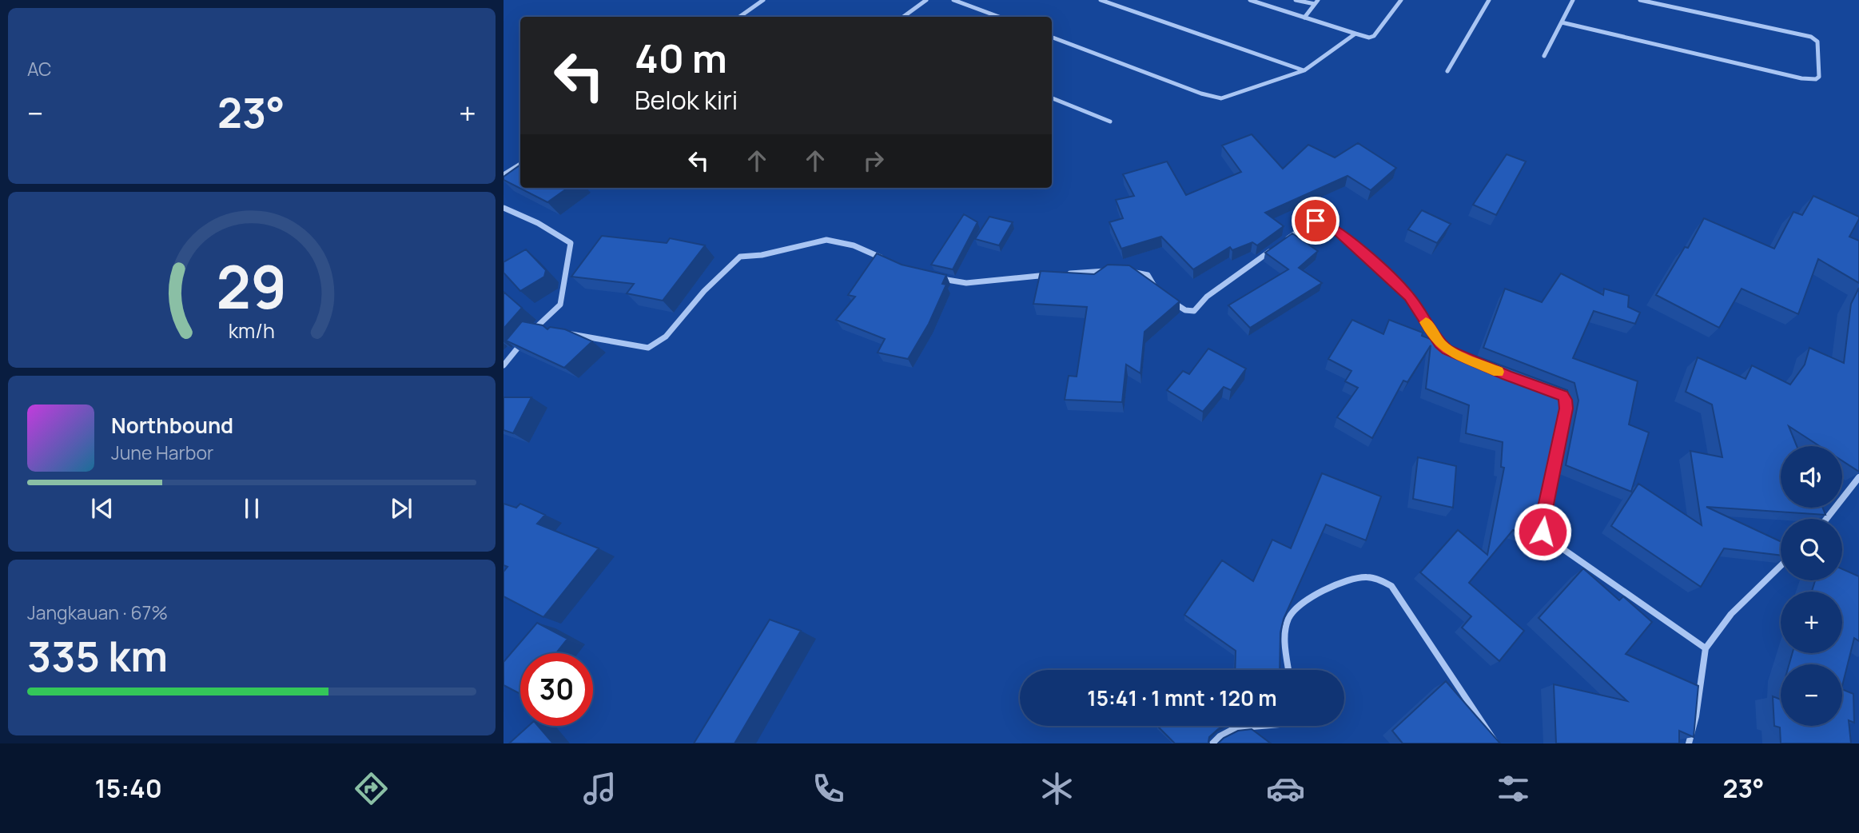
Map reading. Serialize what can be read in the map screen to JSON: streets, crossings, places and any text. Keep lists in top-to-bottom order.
{
  "page": {
    "tile": [
      "AC",
      ["Jangkauan · 67%", "335 km"]
    ],
    "turn": ["40 m", "Belok kiri"],
    "heat": ["−", "23°", "+"],
    "song": ["Northbound", "June Harbor"],
    "map_buttons": ["+", "−"],
    "limit": "30",
    "trip": "15:41 · 1 mnt · 120 m",
    "tabs": ["15:40", "23°"],
    "gauge": ["29", "km/h"]
  }
}
